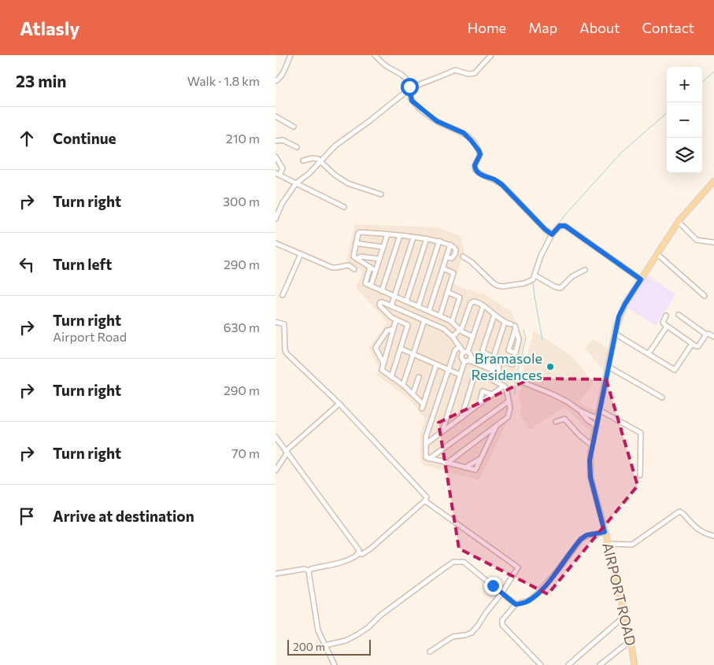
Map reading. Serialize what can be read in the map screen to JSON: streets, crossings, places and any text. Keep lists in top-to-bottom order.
{
  "streets": {
    "main road": ["AIRPORT ROAD"]
  },
  "places": ["Bramasole Residences"],
  "scale_bar": "200 m",
  "page": {
    "header": "Atlasly",
    "nav": [
      "Home",
      "Map",
      "About",
      "Contact"
    ],
    "heading": ["23 min", "Walk · 1.8 km"],
    "map_buttons": ["+", "−"],
    "list": [
      ["Continue", "210 m"],
      ["Turn right", "300 m"],
      ["Turn left", "290 m"],
      ["Turn right", "Airport Road", "630 m"],
      ["Turn right", "290 m"],
      ["Turn right", "70 m"],
      "Arrive at destination"
    ],
    "scale": "200 m"
  }
}
